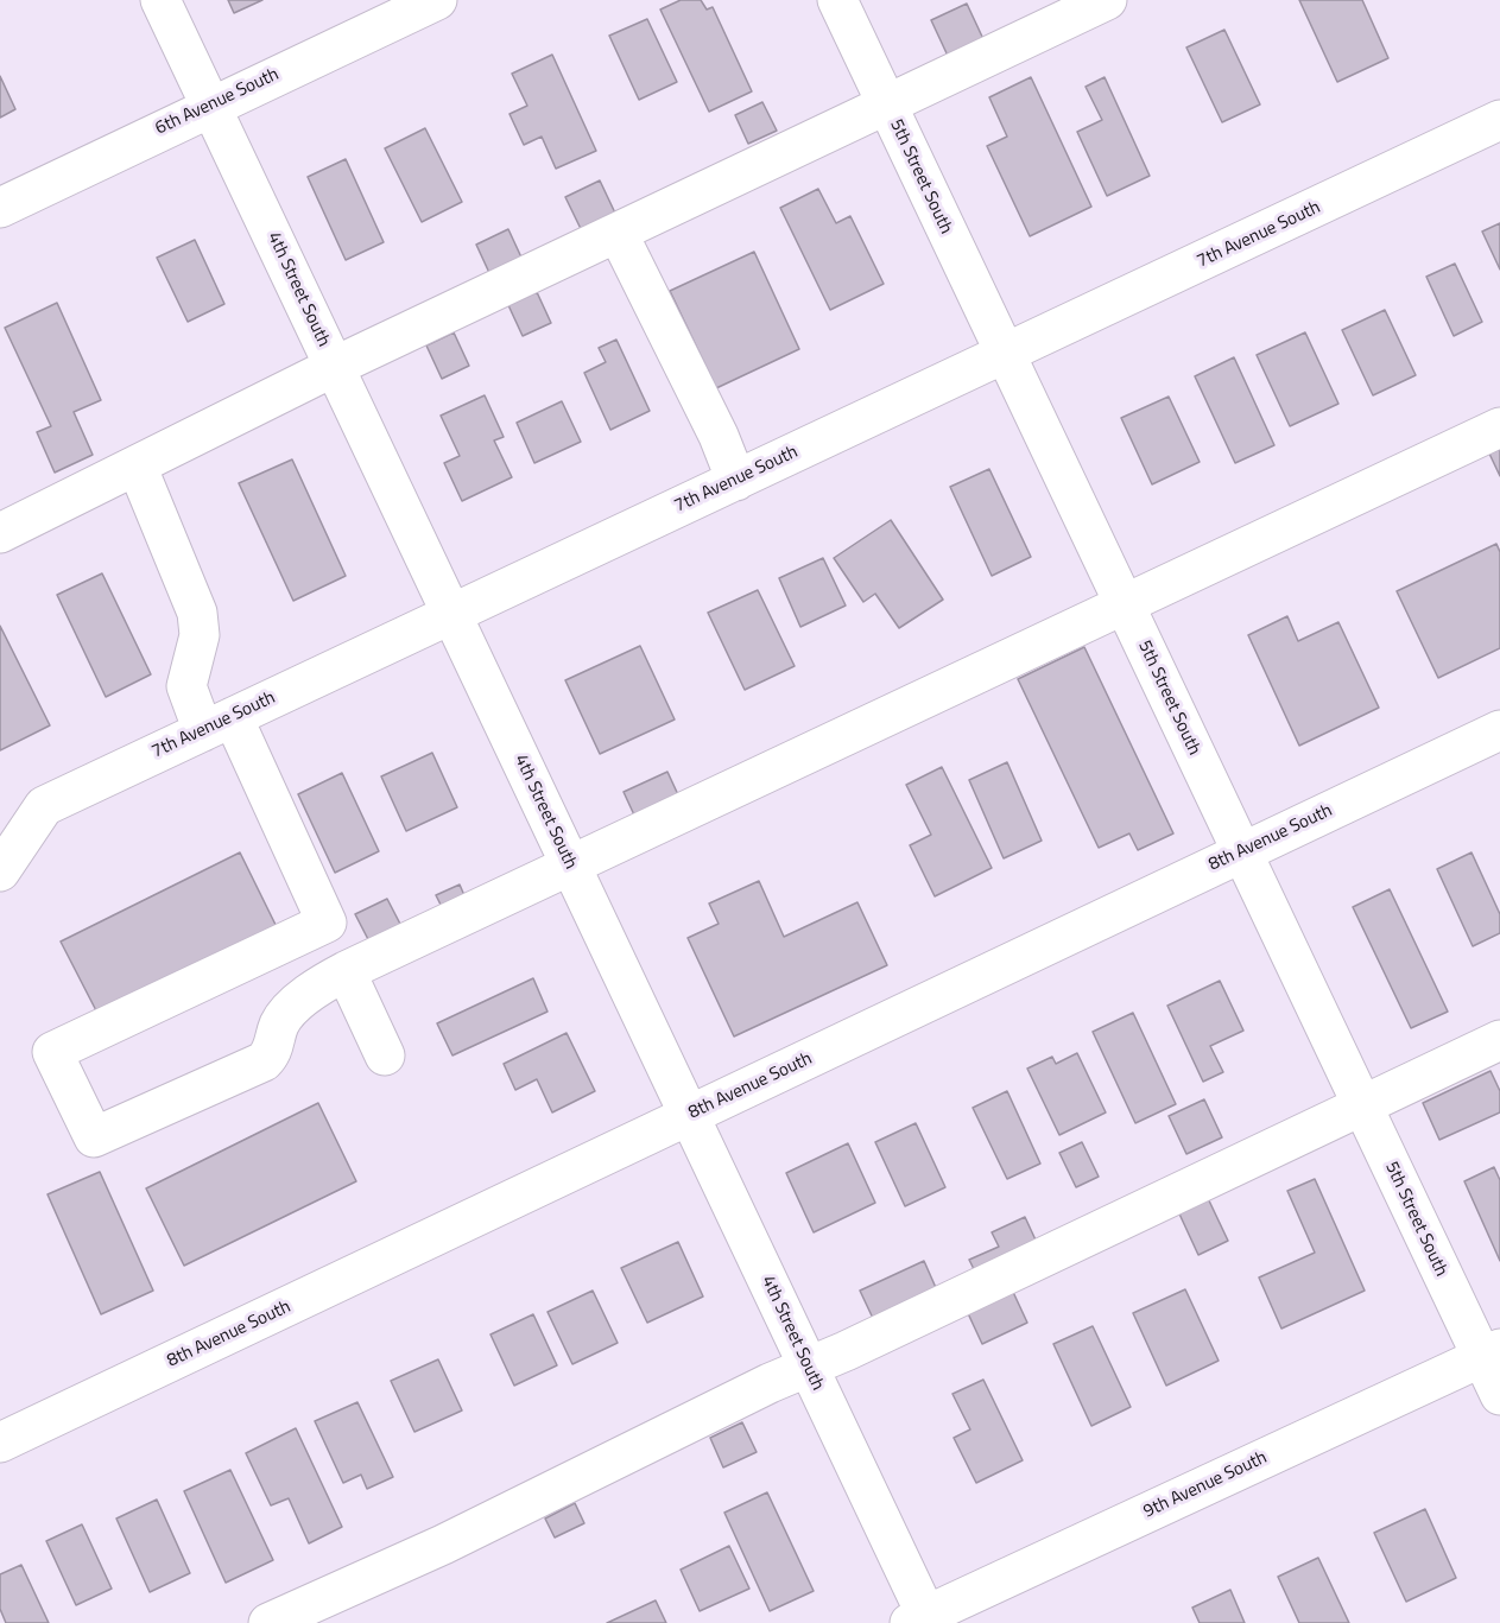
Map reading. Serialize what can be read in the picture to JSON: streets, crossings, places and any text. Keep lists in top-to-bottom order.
{
  "streets": {
    "street": [
      "6th Avenue South",
      "5th Street South",
      "7th Avenue South",
      "4th Street South",
      "8th Avenue South",
      "9th Avenue South"
    ]
  },
  "crossings": [
    ["6th Avenue South", "4th Street South"],
    ["5th Street South", "7th Avenue South"],
    ["5th Street South", "8th Avenue South"],
    ["5th Street South", "9th Avenue South"],
    ["7th Avenue South", "4th Street South"],
    ["4th Street South", "8th Avenue South"],
    ["4th Street South", "9th Avenue South"]
  ]
}
